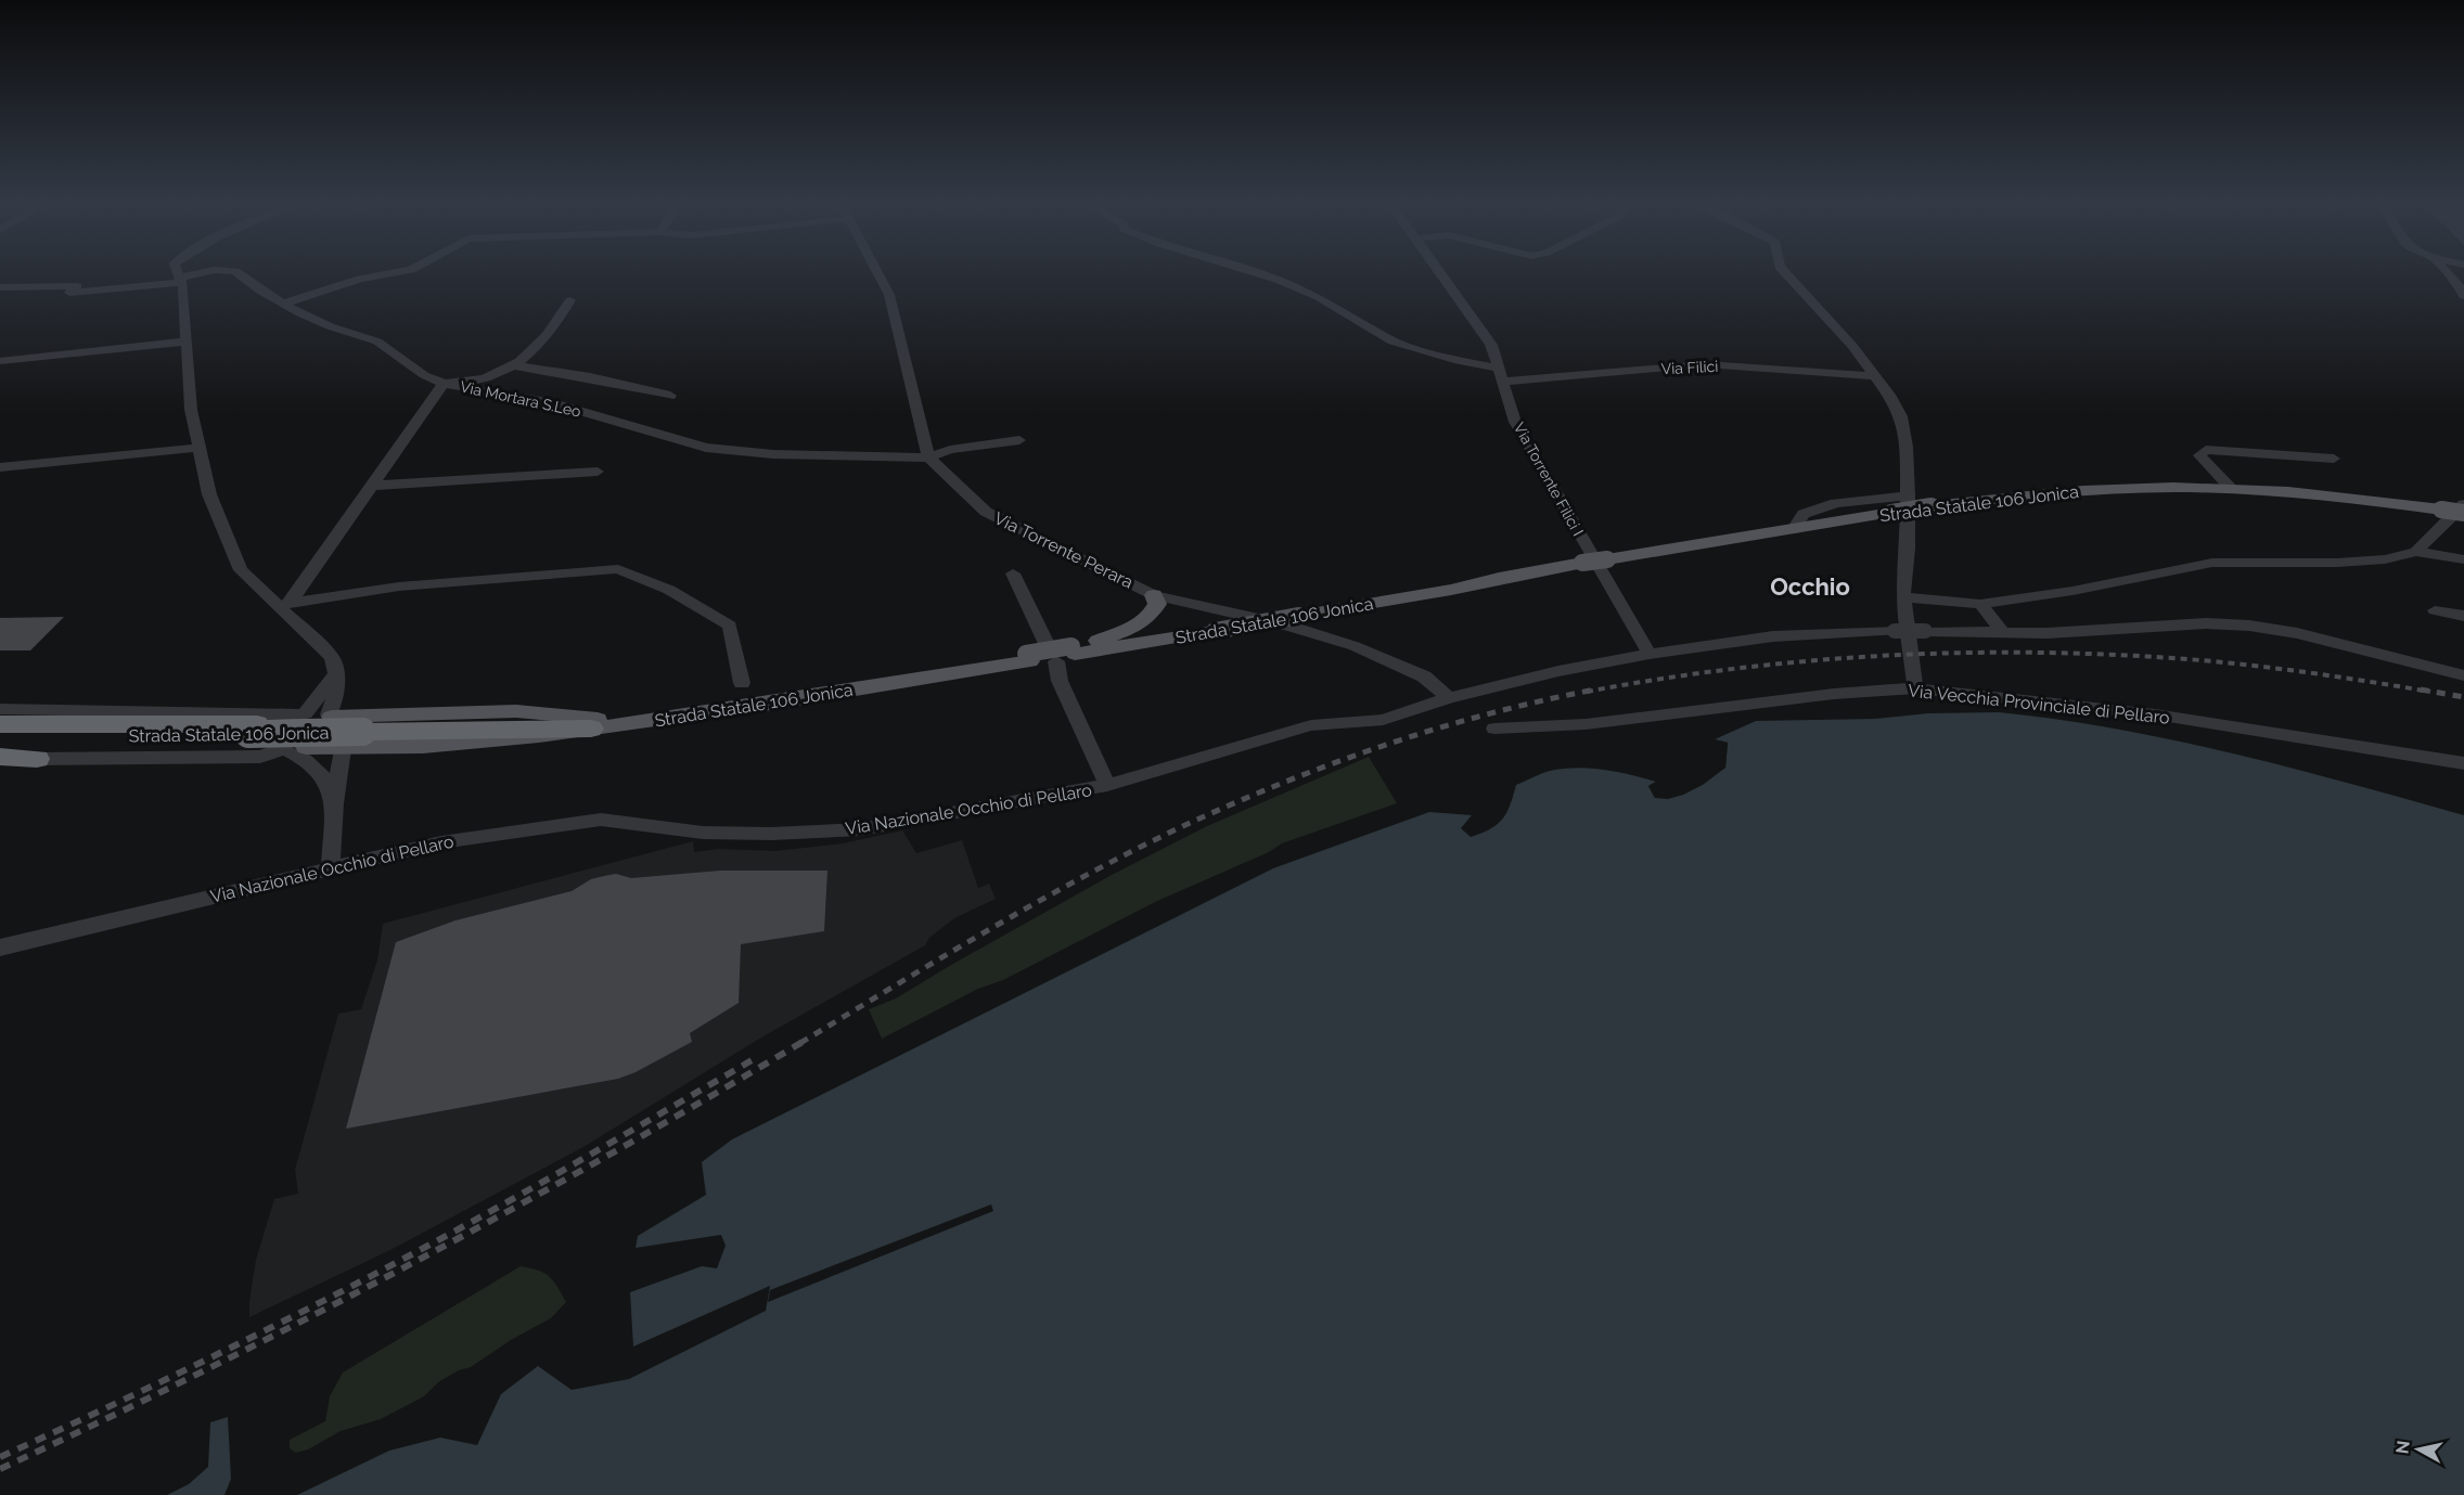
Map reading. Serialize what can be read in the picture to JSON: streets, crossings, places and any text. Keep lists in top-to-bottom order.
{
  "streets": {
    "highway": ["Strada Statale 106 Jonica"],
    "street": [
      "Via Filici",
      "Via Mortara S.Leo",
      "Via Torrente Filici I",
      "Via Torrente Perara",
      "Via Vecchia Provinciale di Pellaro",
      "Via Nazionale Occhio di Pellaro"
    ]
  },
  "crossings": [
    ["Via Filici", "Via Torrente Filici I"],
    ["Via Mortara S.Leo", "Via Torrente Perara"],
    ["Via Torrente Filici I", "Via Nazionale Occhio di Pellaro"],
    ["Via Torrente Perara", "Via Nazionale Occhio di Pellaro"]
  ],
  "districts": ["Occhio"],
  "north": "left"
}
